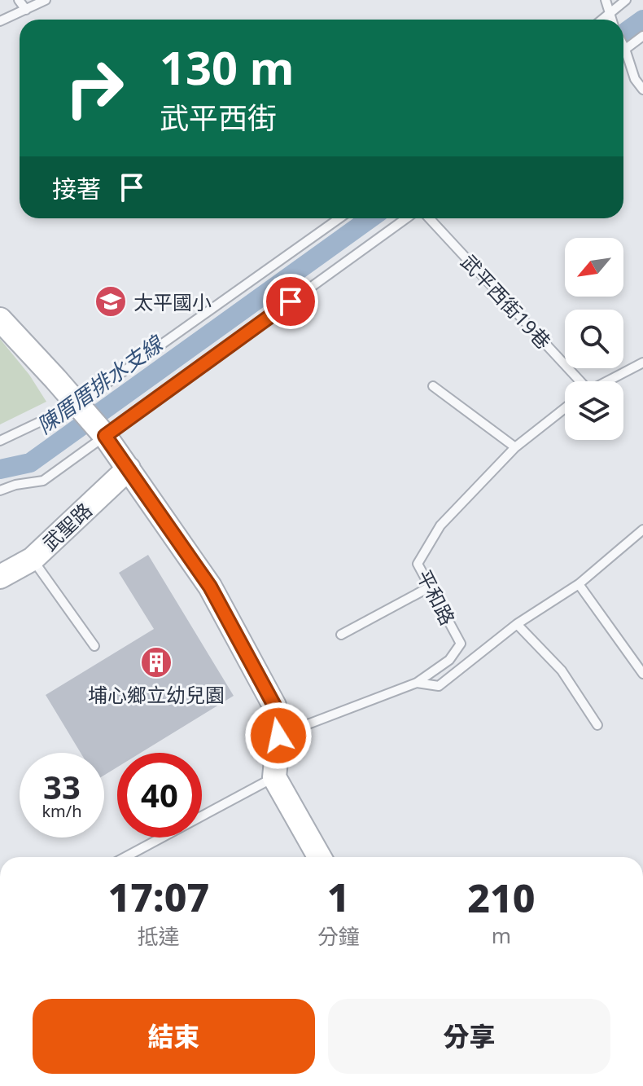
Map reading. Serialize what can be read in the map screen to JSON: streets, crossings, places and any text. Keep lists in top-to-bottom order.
{
  "streets": {
    "street": ["武聖路"],
    "lane": ["武平西街19巷", "平和路"]
  },
  "water": ["陳厝厝排水支線"],
  "places": {
    "school or university": ["太平國小"],
    "building": ["埔心鄉立幼兒園"]
  },
  "north": "bottom left",
  "page": {
    "turn": ["130 m", "武平西街"],
    "then": "接著",
    "speed": "33 km/h",
    "limit": "40",
    "eta": [
      "17:07",
      "抵達",
      "1",
      "分鐘",
      "210",
      "m"
    ],
    "buttons": ["結束", "分享"]
  }
}
